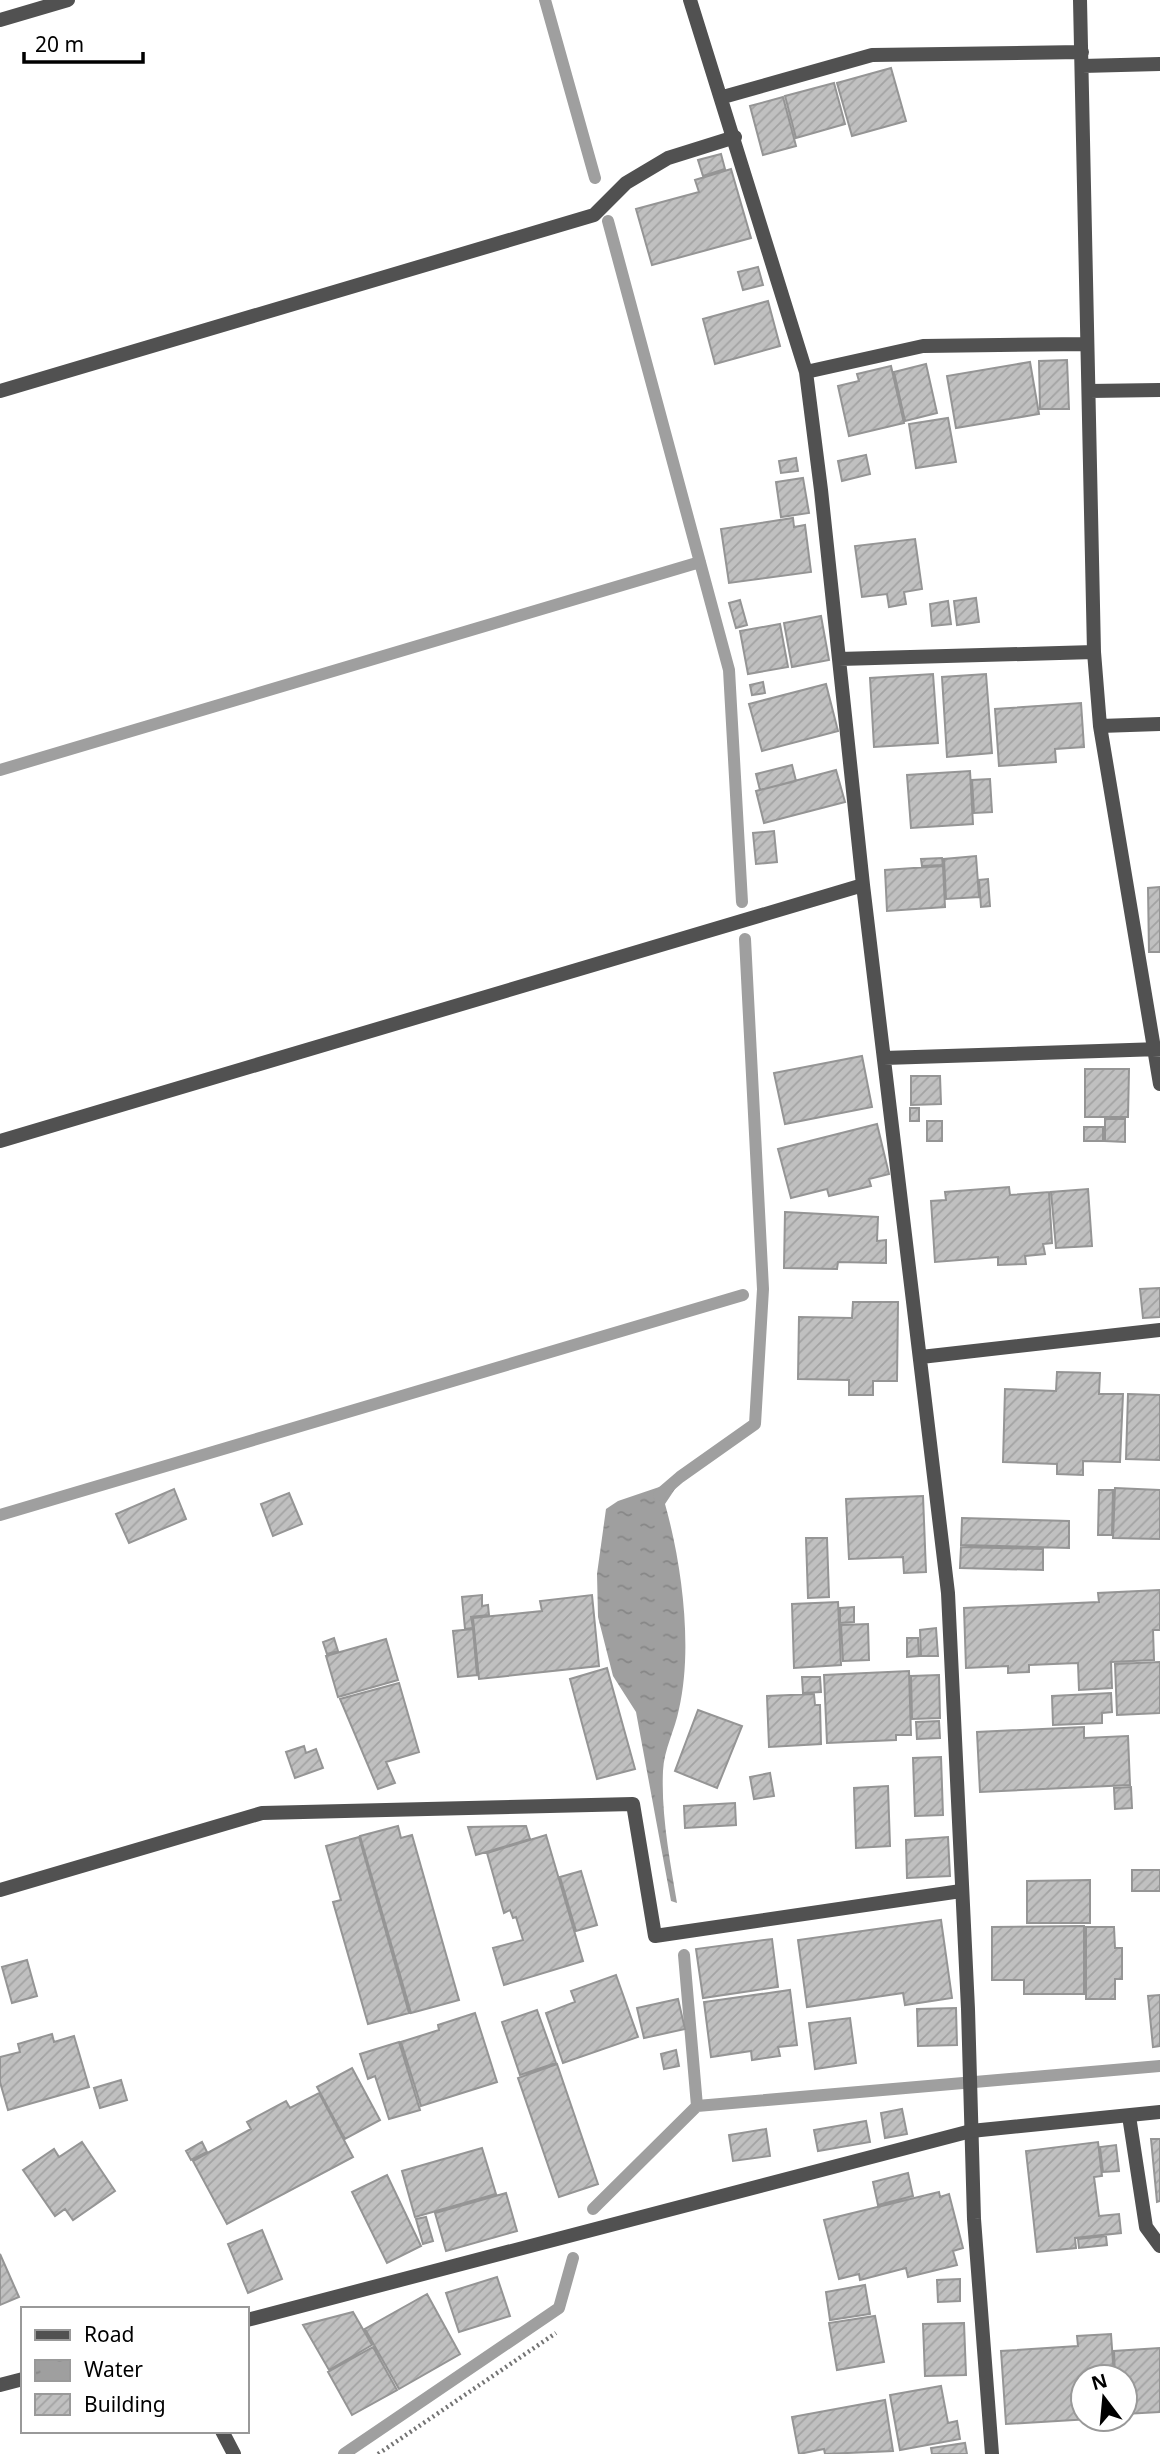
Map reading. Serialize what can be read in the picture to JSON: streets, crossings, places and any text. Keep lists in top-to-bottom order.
{
  "legend": ["Road", "Water", "Building"],
  "scale_bar": "20 m",
  "north": "top"
}
